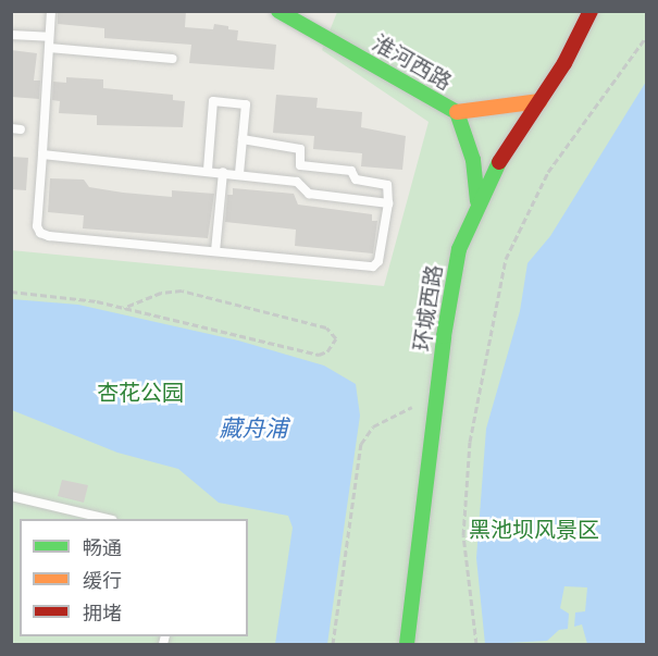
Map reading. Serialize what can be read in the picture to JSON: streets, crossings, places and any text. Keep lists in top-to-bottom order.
{
  "streets": {
    "street": ["淮河西路", "环城西路"]
  },
  "water": ["藏舟浦"],
  "parks": ["杏花公园", "黑池坝风景区"],
  "legend": ["畅通", "缓行", "拥堵"]
}
